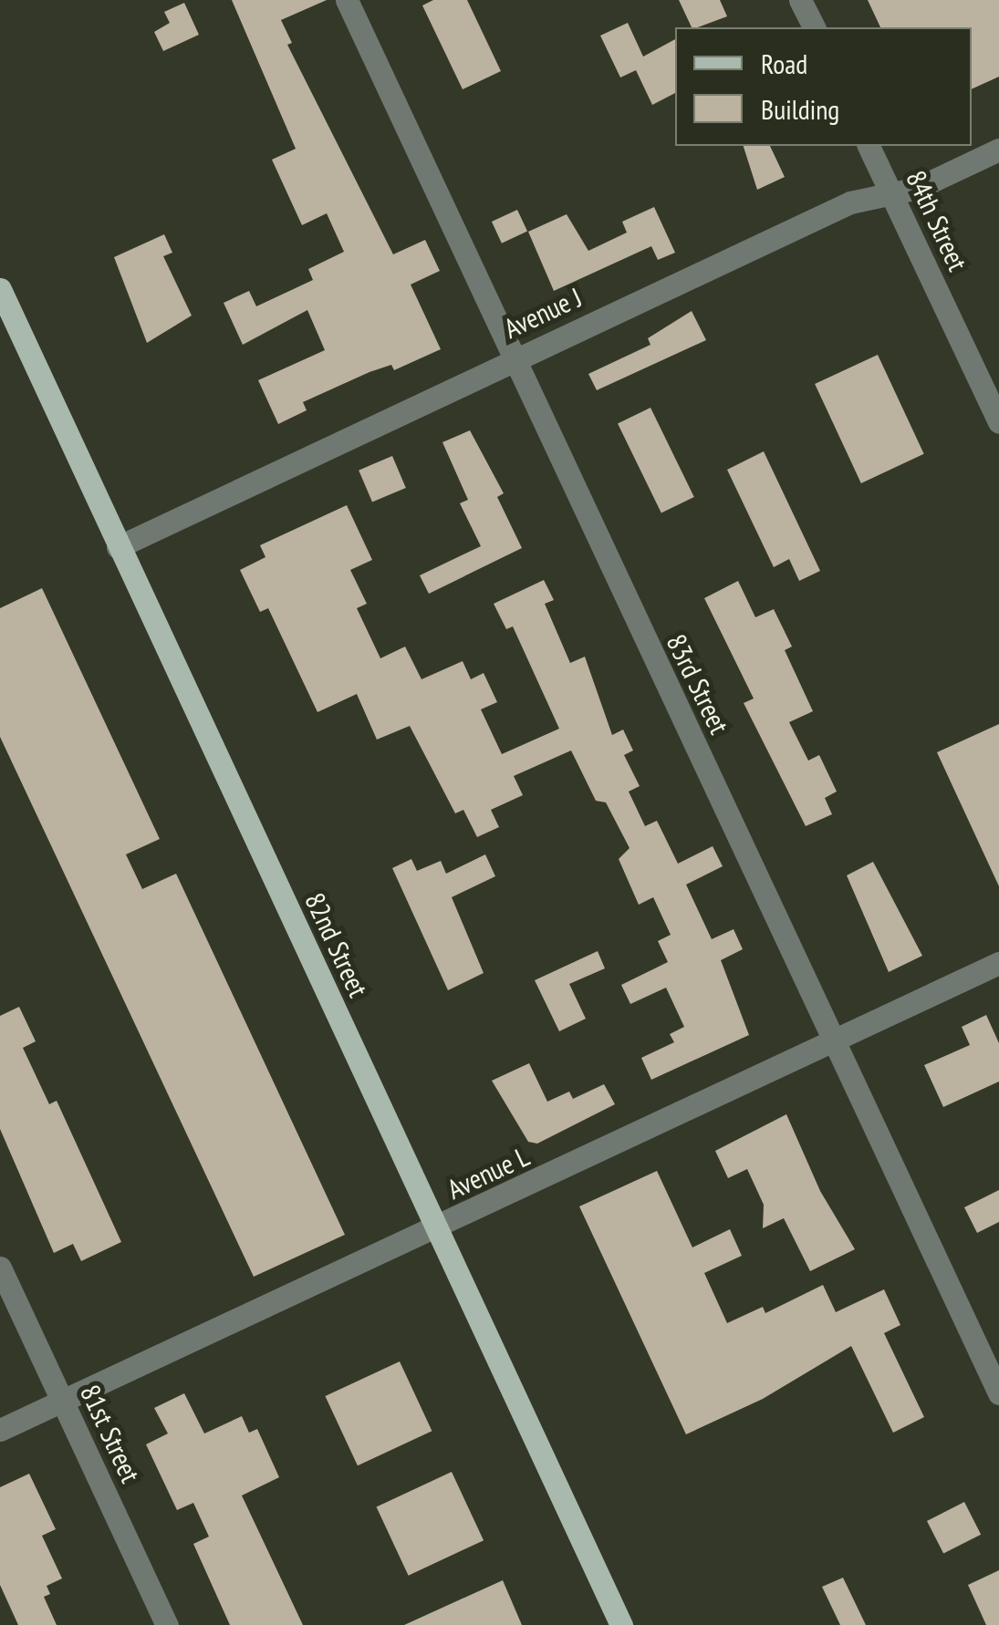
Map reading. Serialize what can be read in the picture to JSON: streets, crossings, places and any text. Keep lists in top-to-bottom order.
{
  "streets": {
    "main road": ["82nd Street"],
    "street": [
      "84th Street",
      "Avenue J",
      "83rd Street",
      "Avenue L",
      "81st Street"
    ]
  },
  "crossings": [
    ["84th Street", "Avenue J"],
    ["Avenue J", "83rd Street"],
    ["Avenue J", "82nd Street"],
    ["83rd Street", "Avenue L"],
    ["82nd Street", "Avenue L"],
    ["Avenue L", "81st Street"]
  ],
  "legend": ["Road", "Building"]
}
